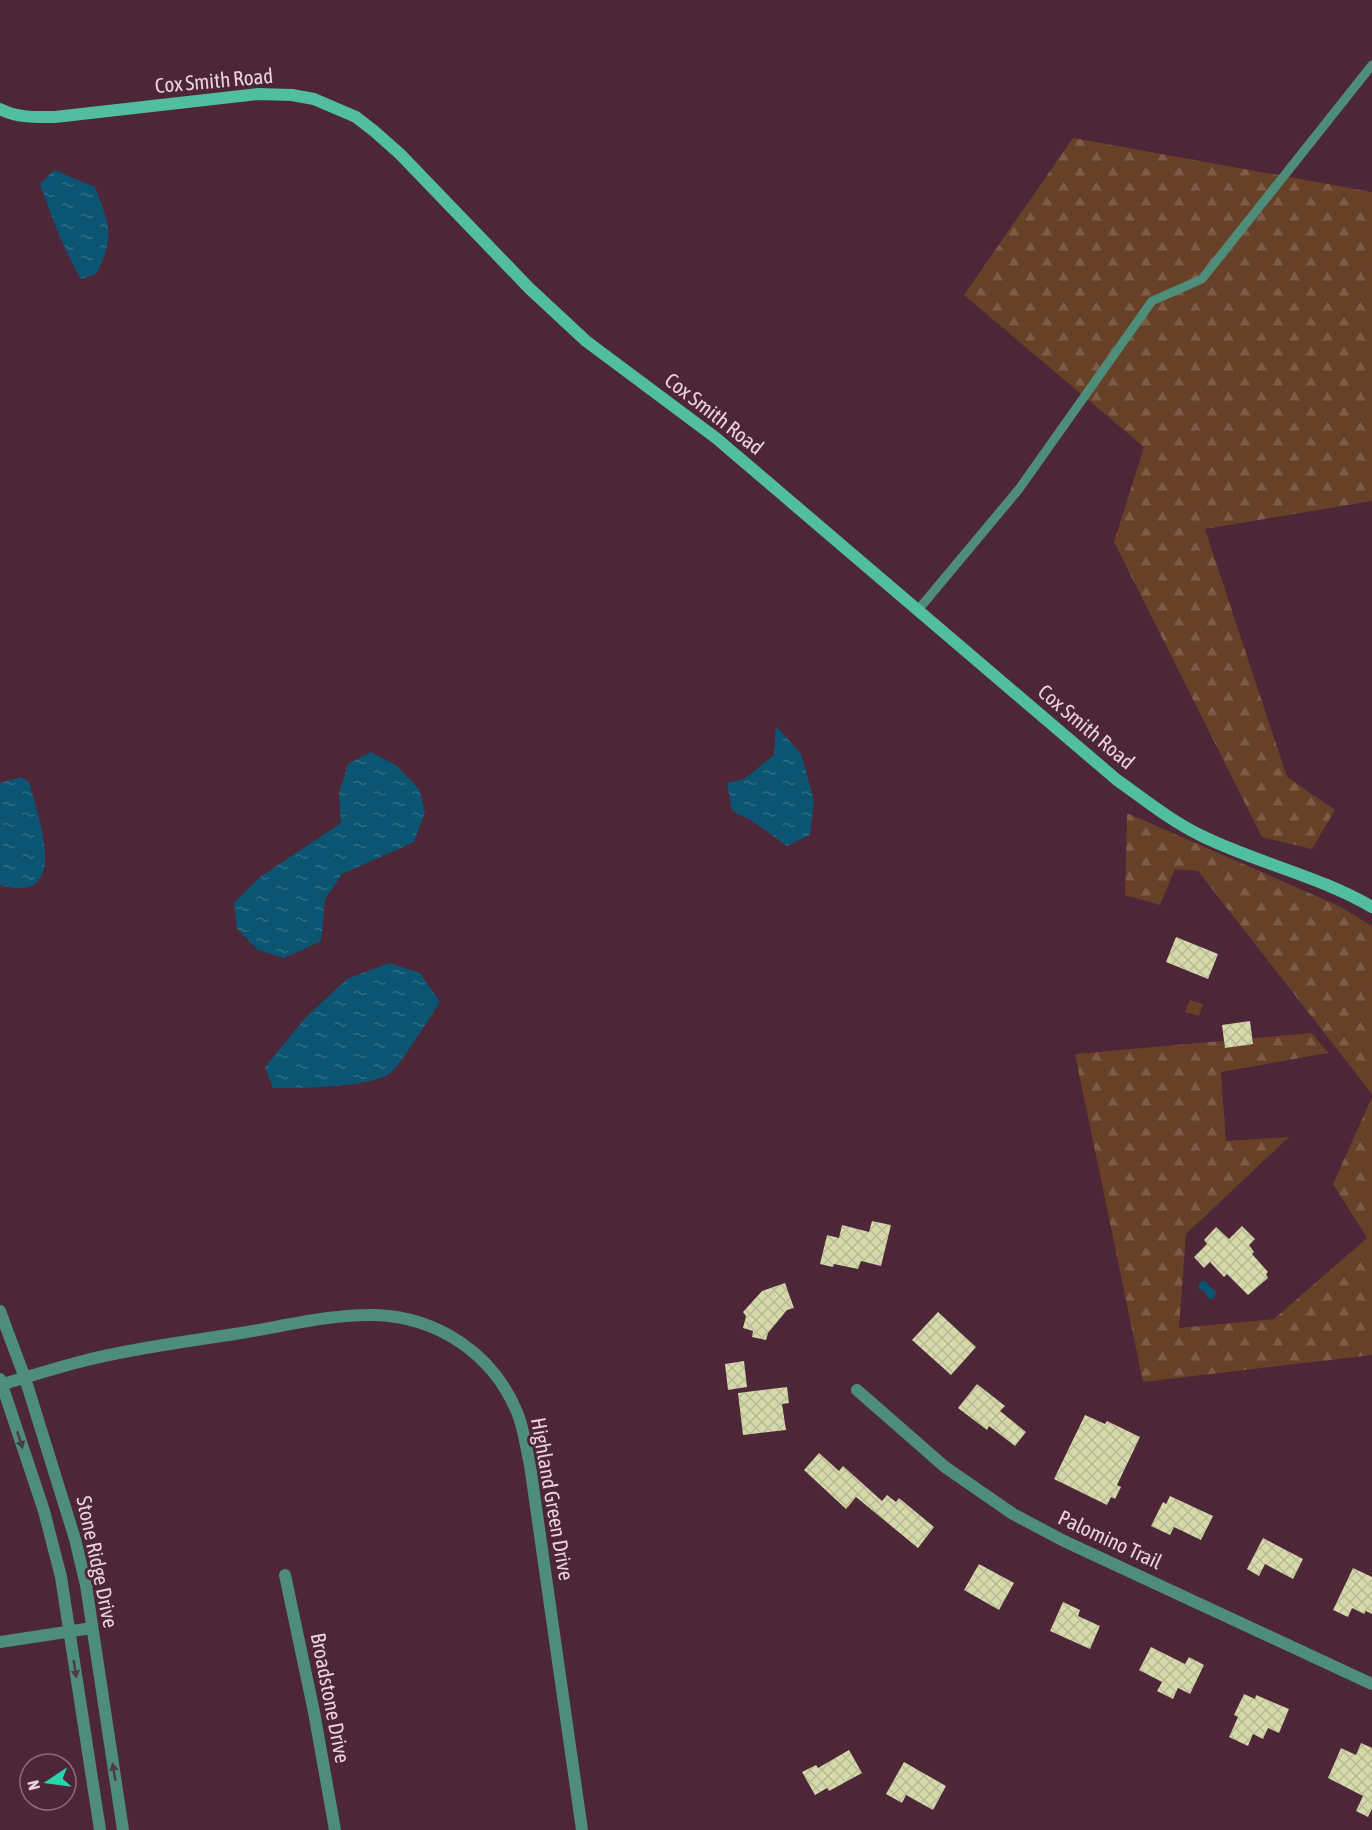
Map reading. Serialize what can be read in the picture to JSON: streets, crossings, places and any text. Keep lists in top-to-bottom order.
{
  "streets": {
    "street": [
      "Cox Smith Road",
      "Highland Green Drive",
      "Palomino Trail",
      "Stone Ridge Drive",
      "Broadstone Drive"
    ]
  },
  "crossings": [
    ["Highland Green Drive", "Stone Ridge Drive"]
  ],
  "north": "left"
}
